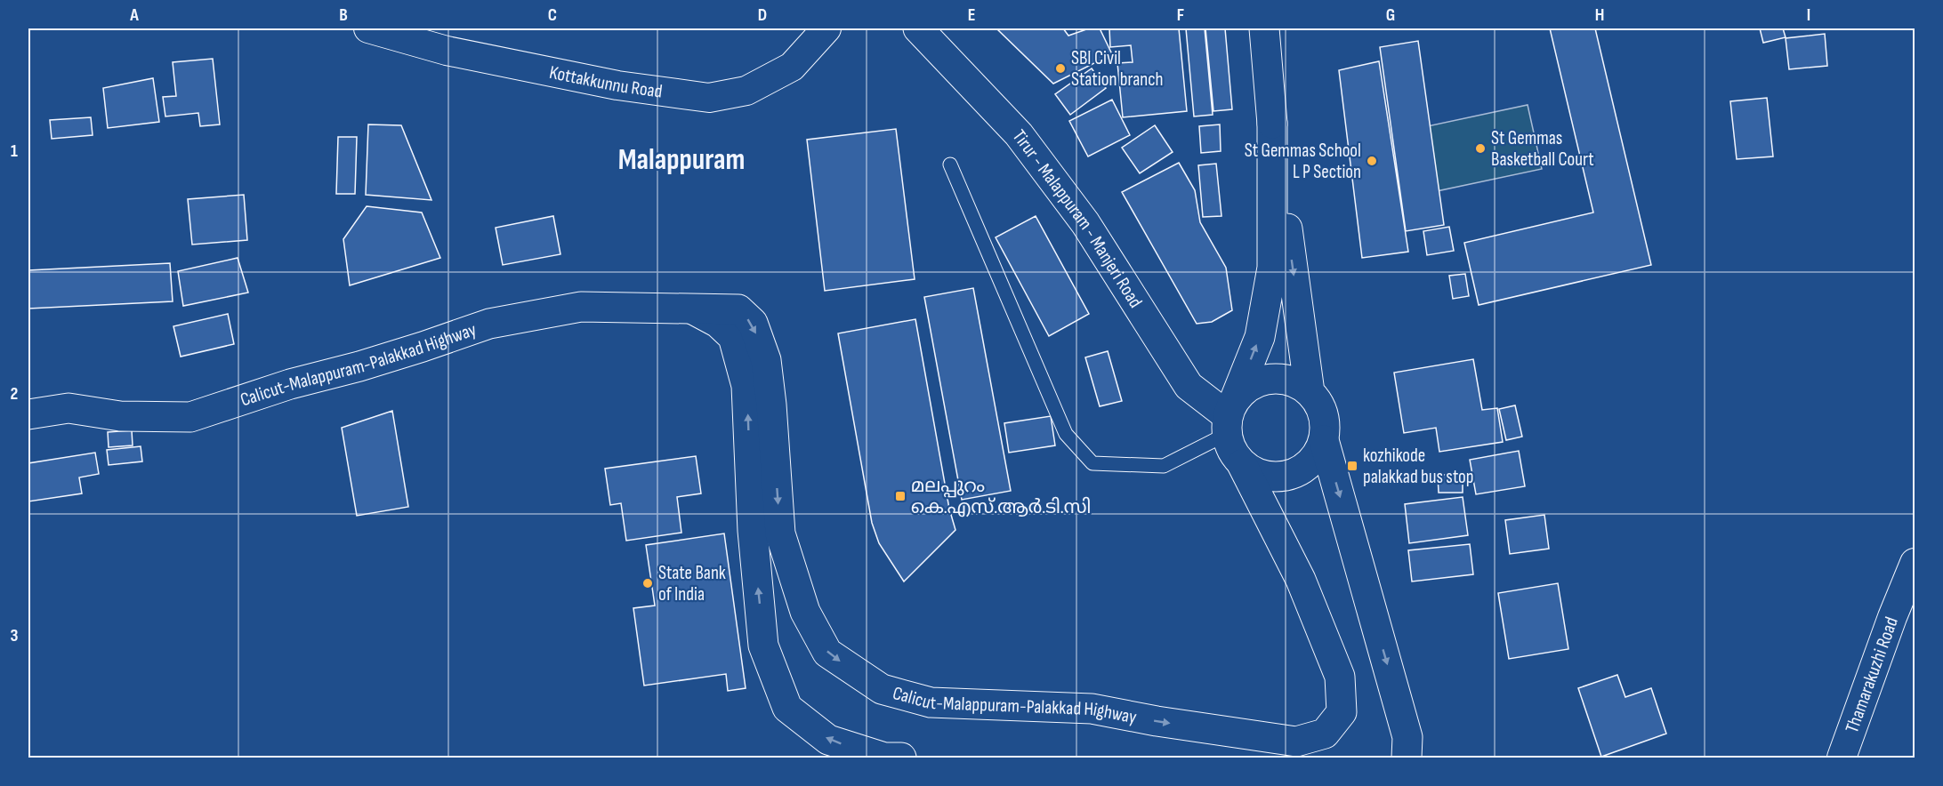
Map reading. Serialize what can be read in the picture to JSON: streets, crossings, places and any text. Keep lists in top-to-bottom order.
{
  "streets": {
    "main road": ["Tirur - Malappuram - Manjeri Road", "Calicut-Malappuram-Palakkad Highway"],
    "street": ["Kottakkunnu Road", "Thamarakuzhi Road"]
  },
  "crossings": [
    ["Tirur - Malappuram - Manjeri Road", "Calicut-Malappuram-Palakkad Highway"]
  ],
  "districts": ["Malappuram"],
  "places": {
    "other": [
      "SBI Civil Station branch",
      "St Gemmas Basketball Court",
      "St Gemmas School L P Section",
      "State Bank of India"
    ],
    "transit": ["kozhikode palakkad bus stop", "മലപ്പുറം കെ.എസ്.ആർ.ടി.സി"]
  },
  "grid": {
    "columns": [
      "A",
      "B",
      "C",
      "D",
      "E",
      "F",
      "G",
      "H",
      "I"
    ],
    "rows": ["1", "2", "3"]
  }
}
